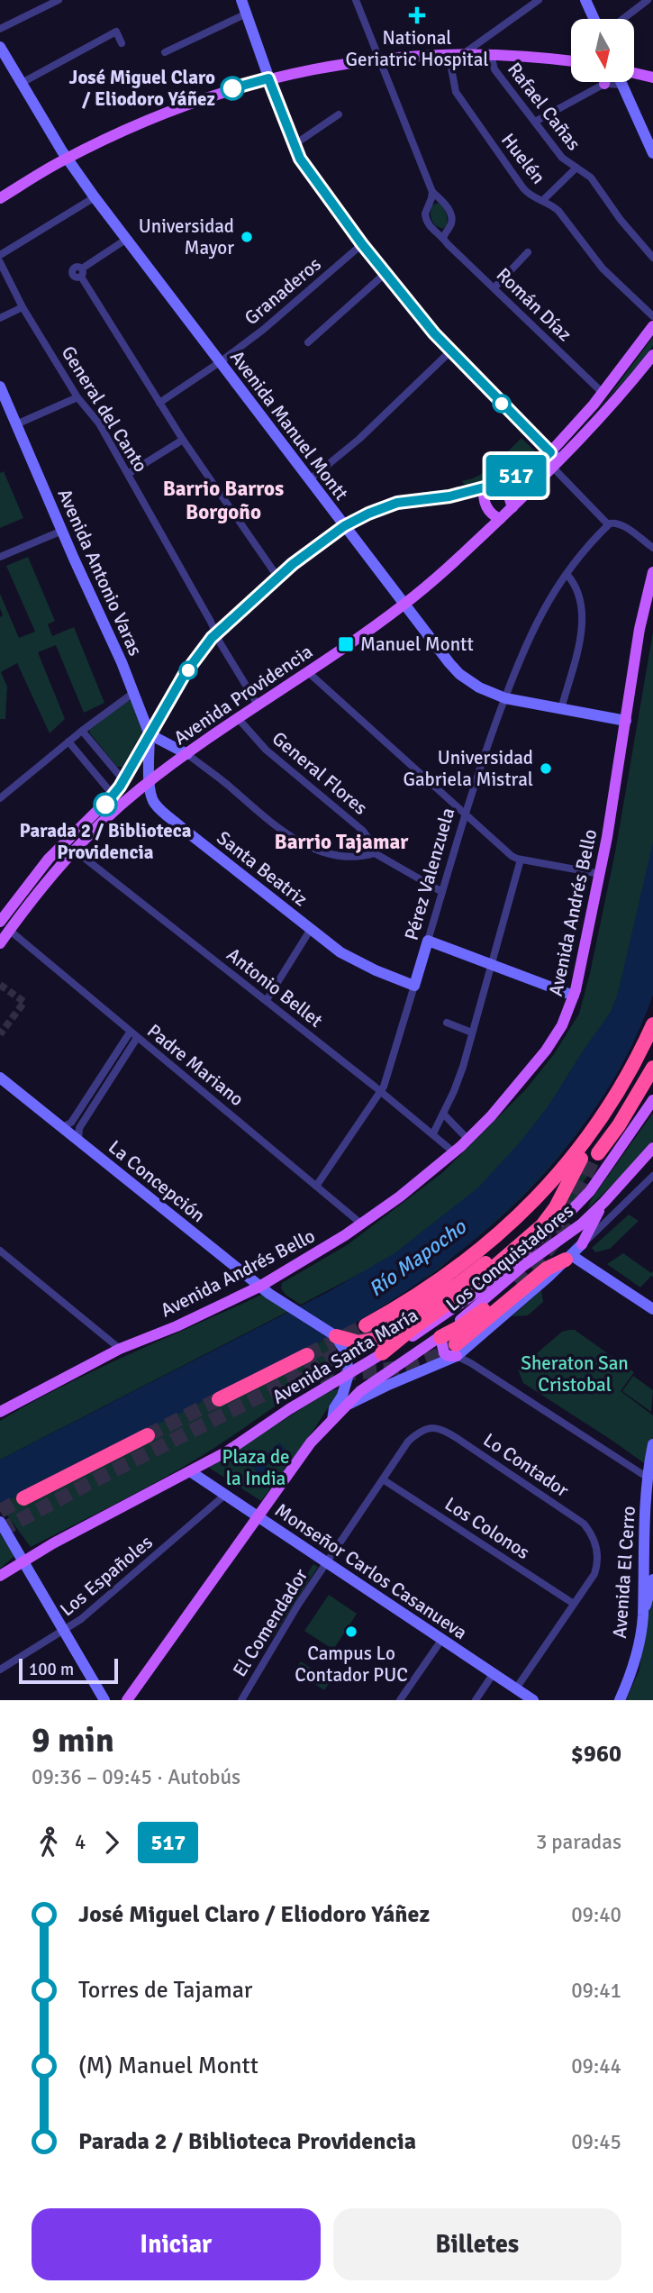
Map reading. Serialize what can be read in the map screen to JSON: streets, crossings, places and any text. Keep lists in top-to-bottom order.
{
  "streets": {
    "main road": [
      "Avenida Providencia",
      "Avenida Andrés Bello",
      "Los Conquistadores",
      "Avenida Santa María"
    ],
    "street": [
      "Rafael Cañas",
      "Huelén",
      "Granaderos",
      "Román Díaz",
      "General del Canto",
      "Avenida Manuel Montt",
      "Avenida Antonio Varas",
      "General Flores",
      "Santa Beatriz",
      "Pérez Valenzuela",
      "Antonio Bellet",
      "Padre Mariano",
      "La Concepción",
      "Lo Contador",
      "Los Colonos",
      "Monseñor Carlos Casanueva",
      "Avenida El Cerro",
      "Los Españoles",
      "El Comendador"
    ]
  },
  "crossings": [
    ["Granaderos", "Avenida Manuel Montt"],
    ["General del Canto", "Avenida Providencia"],
    ["Avenida Manuel Montt", "Avenida Providencia"],
    ["Avenida Manuel Montt", "Pérez Valenzuela"],
    ["Avenida Manuel Montt", "Avenida Andrés Bello"],
    ["Avenida Antonio Varas", "Santa Beatriz"],
    ["Avenida Providencia", "General Flores"],
    ["Avenida Providencia", "Santa Beatriz"],
    ["Avenida Providencia", "Antonio Bellet"],
    ["Avenida Providencia", "Padre Mariano"],
    ["General Flores", "Pérez Valenzuela"],
    ["Santa Beatriz", "Pérez Valenzuela"],
    ["Pérez Valenzuela", "Antonio Bellet"],
    ["Pérez Valenzuela", "Padre Mariano"],
    ["Avenida Andrés Bello", "Antonio Bellet"],
    ["Avenida Andrés Bello", "Padre Mariano"],
    ["Avenida Andrés Bello", "La Concepción"],
    ["Los Conquistadores", "Monseñor Carlos Casanueva"],
    ["Avenida Santa María", "Monseñor Carlos Casanueva"],
    ["Lo Contador", "Los Colonos"],
    ["Lo Contador", "Monseñor Carlos Casanueva"],
    ["Lo Contador", "El Comendador"],
    ["Monseñor Carlos Casanueva", "Los Españoles"],
    ["Monseñor Carlos Casanueva", "El Comendador"]
  ],
  "districts": ["Barrio Barros Borgoño", "Barrio Tajamar"],
  "water": ["Río Mapocho"],
  "parks": ["Sheraton San Cristobal", "Plaza de la India"],
  "places": {
    "health": ["National Geriatric Hospital"],
    "other": [
      "José Miguel Claro / Eliodoro Yáñez",
      "Universidad Mayor",
      "Universidad Gabriela Mistral",
      "Parada 2 / Biblioteca Providencia",
      "Campus Lo Contador PUC"
    ],
    "transit": ["Manuel Montt"]
  },
  "lines": ["bus line 517"],
  "scale_bar": "100 m",
  "north": "bottom",
  "page": {
    "on_map": "517",
    "scale": "100 m",
    "heading": ["9 min", "09:36 – 09:45 · Autobús", "$960"],
    "legs": ["4", "517", "3 paradas"],
    "list": [
      {
        "name": "José Miguel Claro / Eliodoro Yáñez",
        "value": "09:40"
      },
      {
        "name": "Torres de Tajamar",
        "value": "09:41"
      },
      {
        "name": "(M) Manuel Montt",
        "value": "09:44"
      },
      {
        "name": "Parada 2 / Biblioteca Providencia",
        "value": "09:45"
      }
    ],
    "buttons": ["Iniciar", "Billetes"]
  }
}
